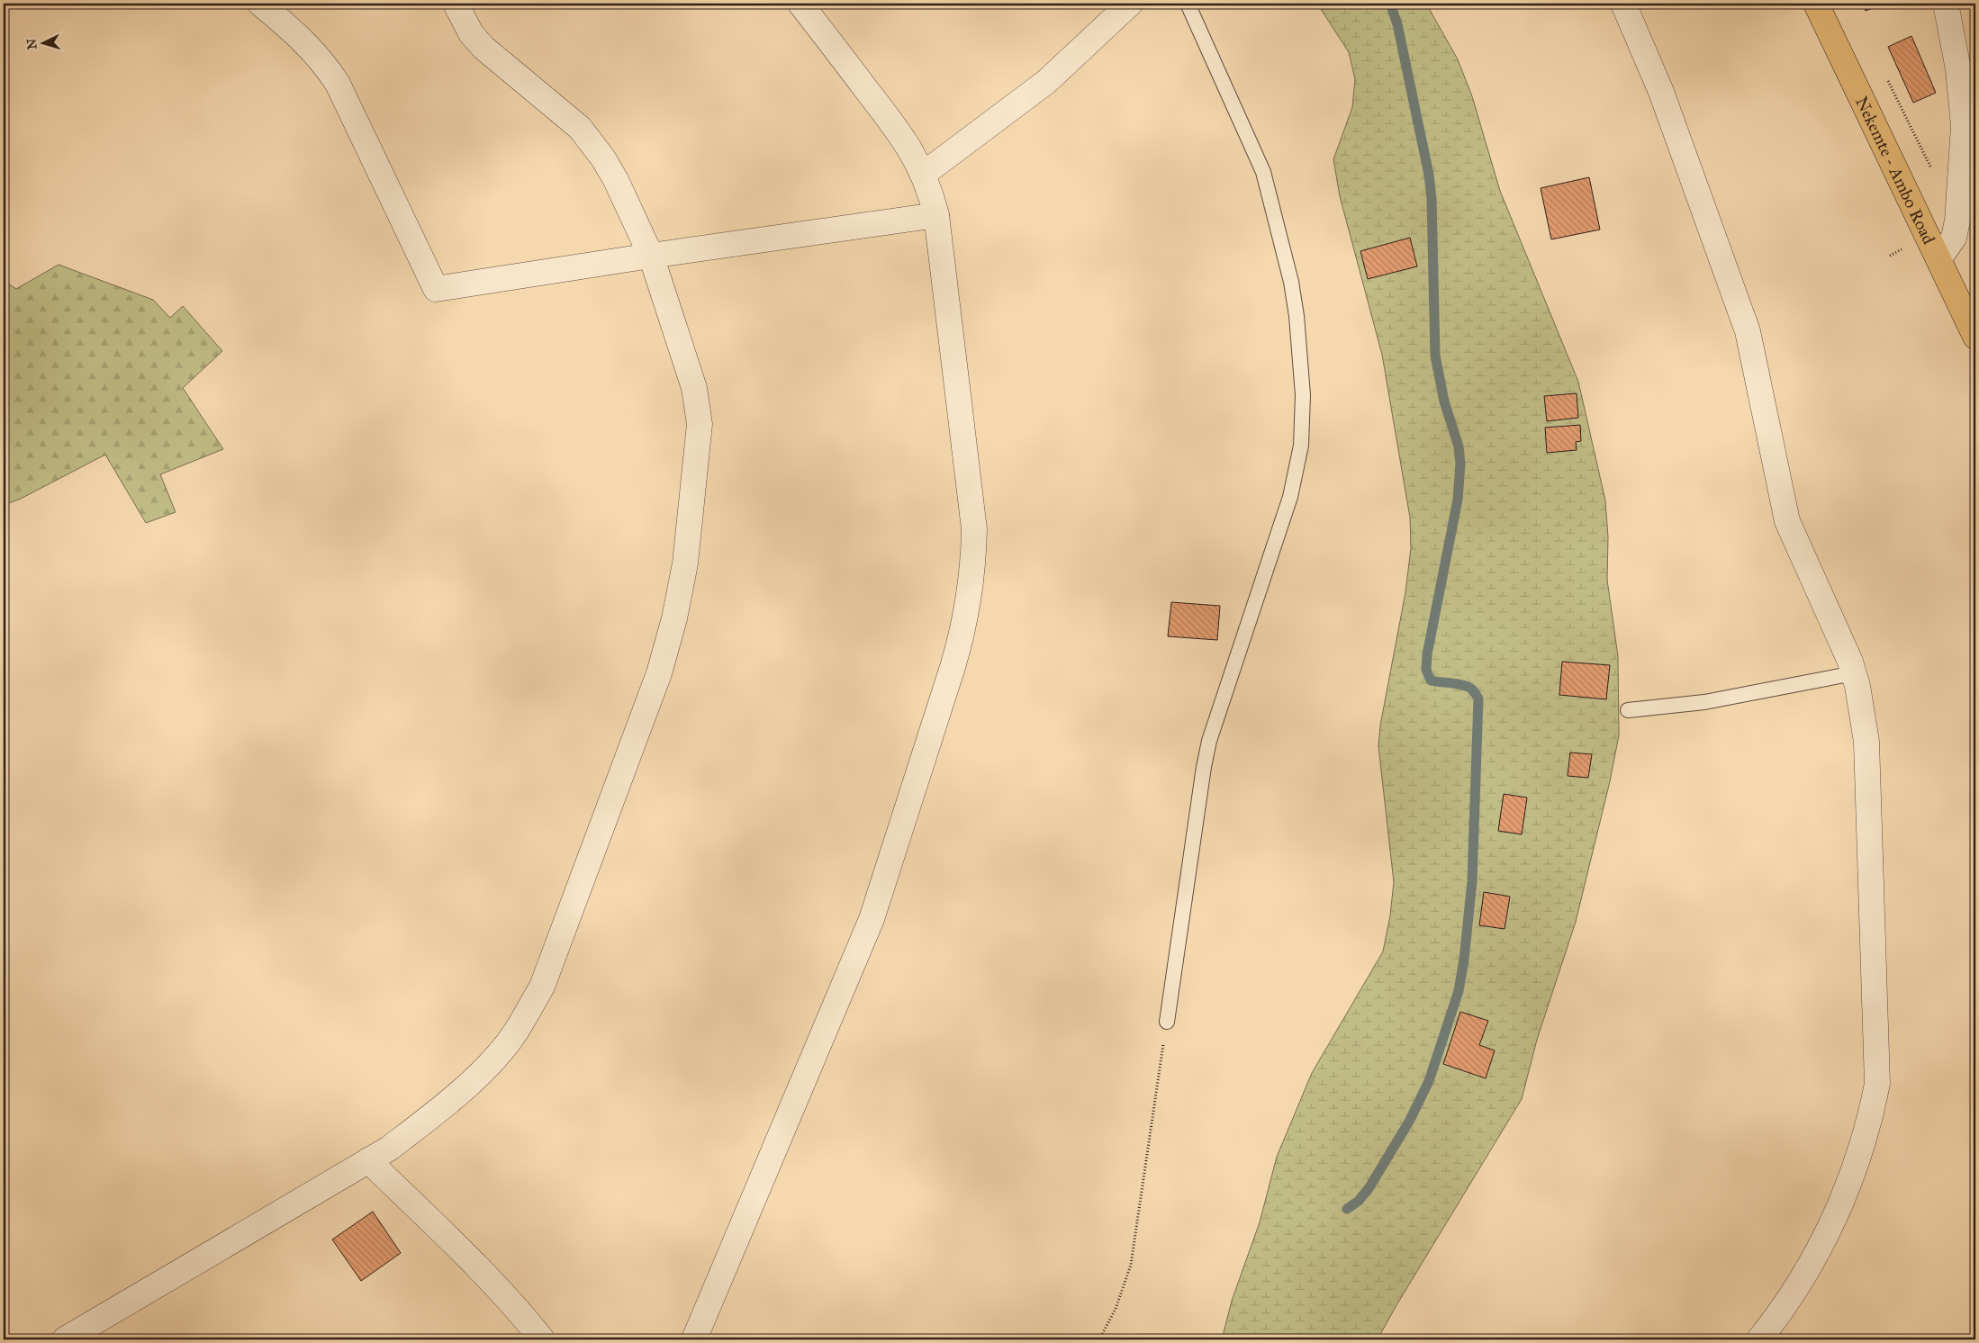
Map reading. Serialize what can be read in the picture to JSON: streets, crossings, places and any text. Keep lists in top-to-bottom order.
{
  "streets": {
    "highway": ["Nekemte - Ambo Road"]
  },
  "north": "left"
}
